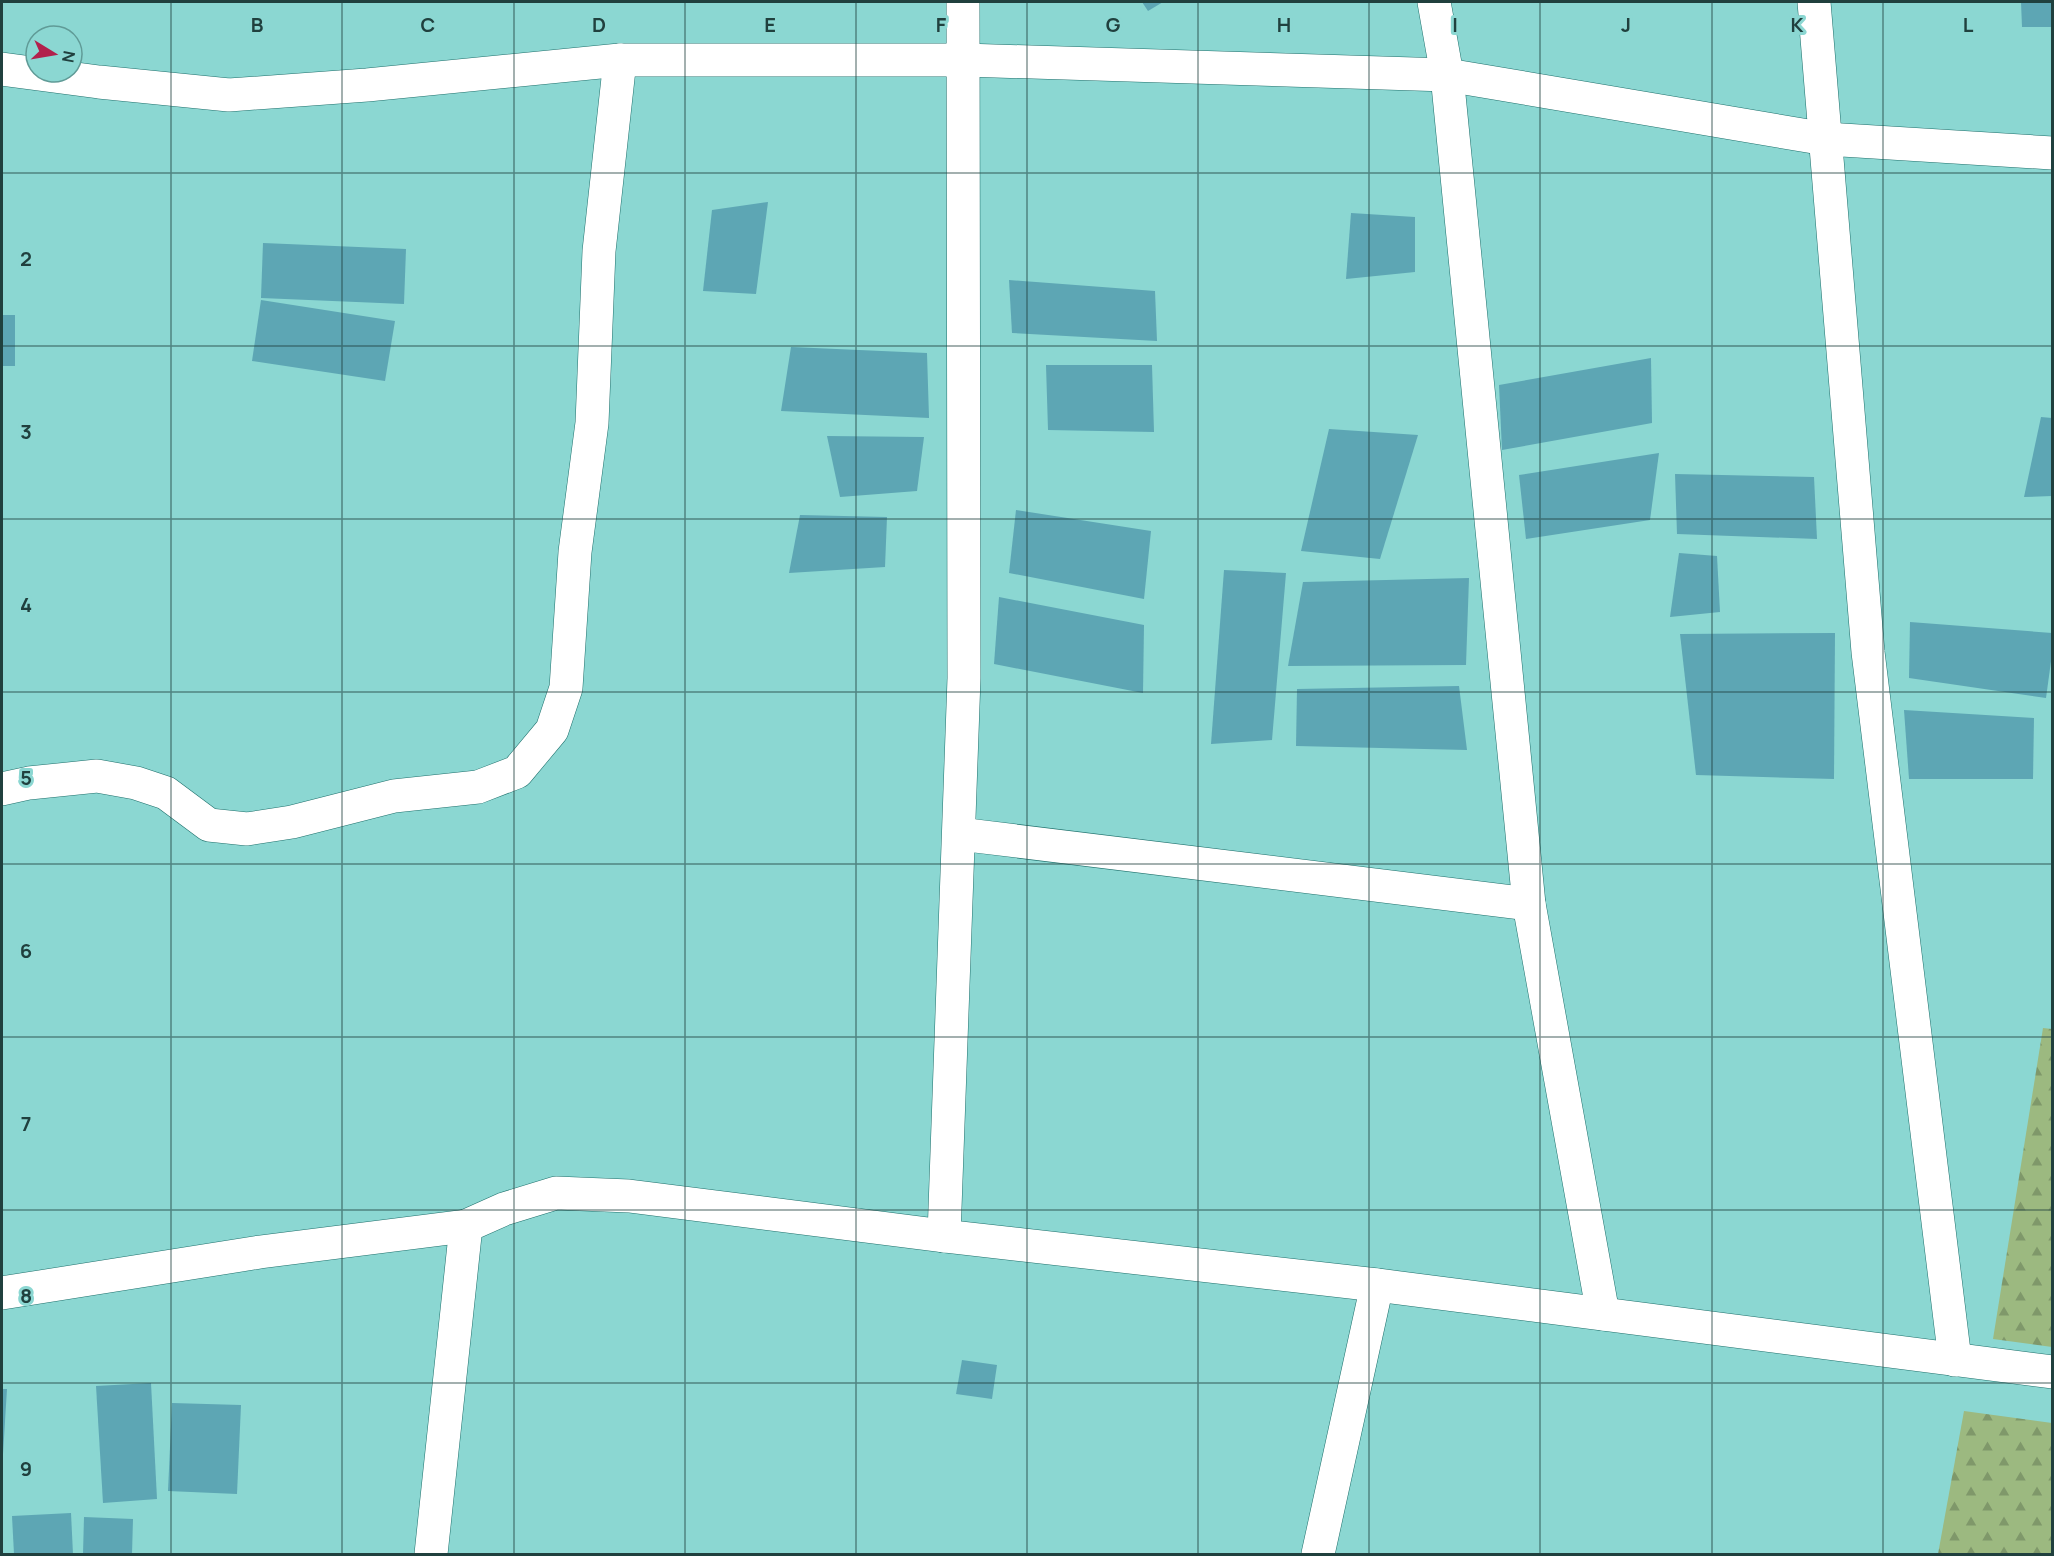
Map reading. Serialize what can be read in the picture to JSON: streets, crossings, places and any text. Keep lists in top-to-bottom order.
{
  "north": "right",
  "grid": {
    "columns": [
      "B",
      "C",
      "D",
      "E",
      "F",
      "G",
      "H",
      "I",
      "J",
      "K",
      "L"
    ],
    "rows": [
      "2",
      "3",
      "4",
      "5",
      "6",
      "7",
      "8",
      "9"
    ]
  }
}
